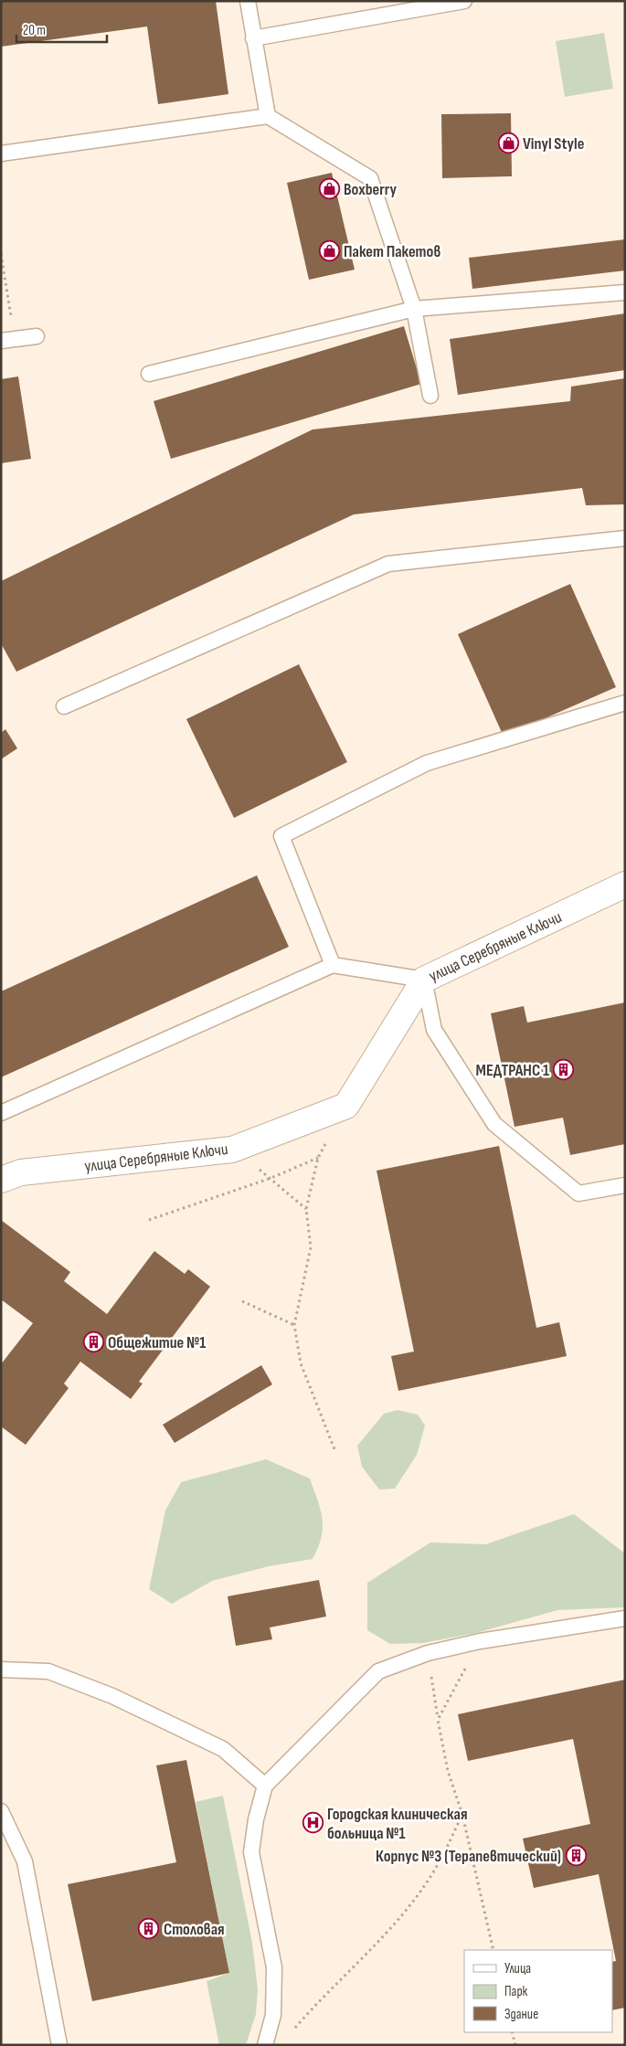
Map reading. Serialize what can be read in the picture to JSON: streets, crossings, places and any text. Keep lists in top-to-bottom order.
{
  "streets": {
    "street": ["улица Серебряные Ключи"]
  },
  "places": {
    "shop": ["Vinyl Style", "Boxberry", "Пакет Пакетов"],
    "building": [
      "МЕДТРАНС 1",
      "Общежитие №1",
      "Корпус №3 (Терапевтический)",
      "Столовая"
    ],
    "hospital": ["Городская клиническая больница №1"]
  },
  "legend": ["Улица", "Парк", "Здание"],
  "scale_bar": "20 m"
}
